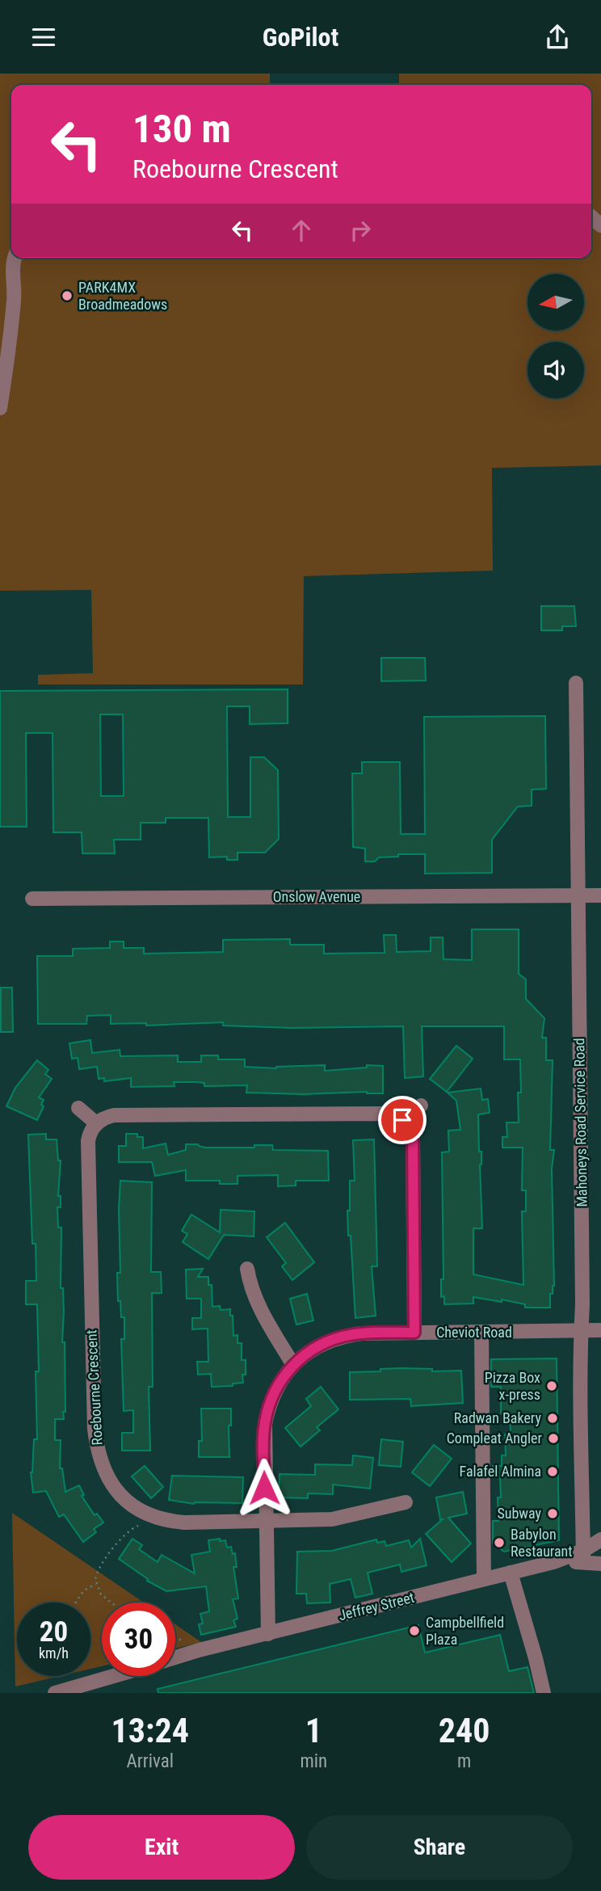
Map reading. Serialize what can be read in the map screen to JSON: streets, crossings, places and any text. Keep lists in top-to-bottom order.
{
  "streets": {
    "street": [
      "Onslow Avenue",
      "Mahoneys Road Service Road",
      "Cheviot Road",
      "Roebourne Crescent",
      "Jeffrey Street"
    ]
  },
  "crossings": [
    ["Onslow Avenue", "Mahoneys Road Service Road"],
    ["Mahoneys Road Service Road", "Cheviot Road"],
    ["Mahoneys Road Service Road", "Jeffrey Street"],
    ["Cheviot Road", "Roebourne Crescent"],
    ["Cheviot Road", "Jeffrey Street"]
  ],
  "places": [
    "PARK4MX Broadmeadows",
    "Pizza Box x-press",
    "Radwan Bakery",
    "Compleat Angler",
    "Falafel Almina",
    "Subway",
    "Babylon Restaurant",
    "Campbellfield Plaza"
  ],
  "north": "left",
  "page": {
    "header": "GoPilot",
    "turn": ["130 m", "Roebourne Crescent"],
    "speed": "20 km/h",
    "limit": "30",
    "eta": [
      "13:24",
      "Arrival",
      "1",
      "min",
      "240",
      "m"
    ],
    "buttons": ["Exit", "Share"]
  }
}
